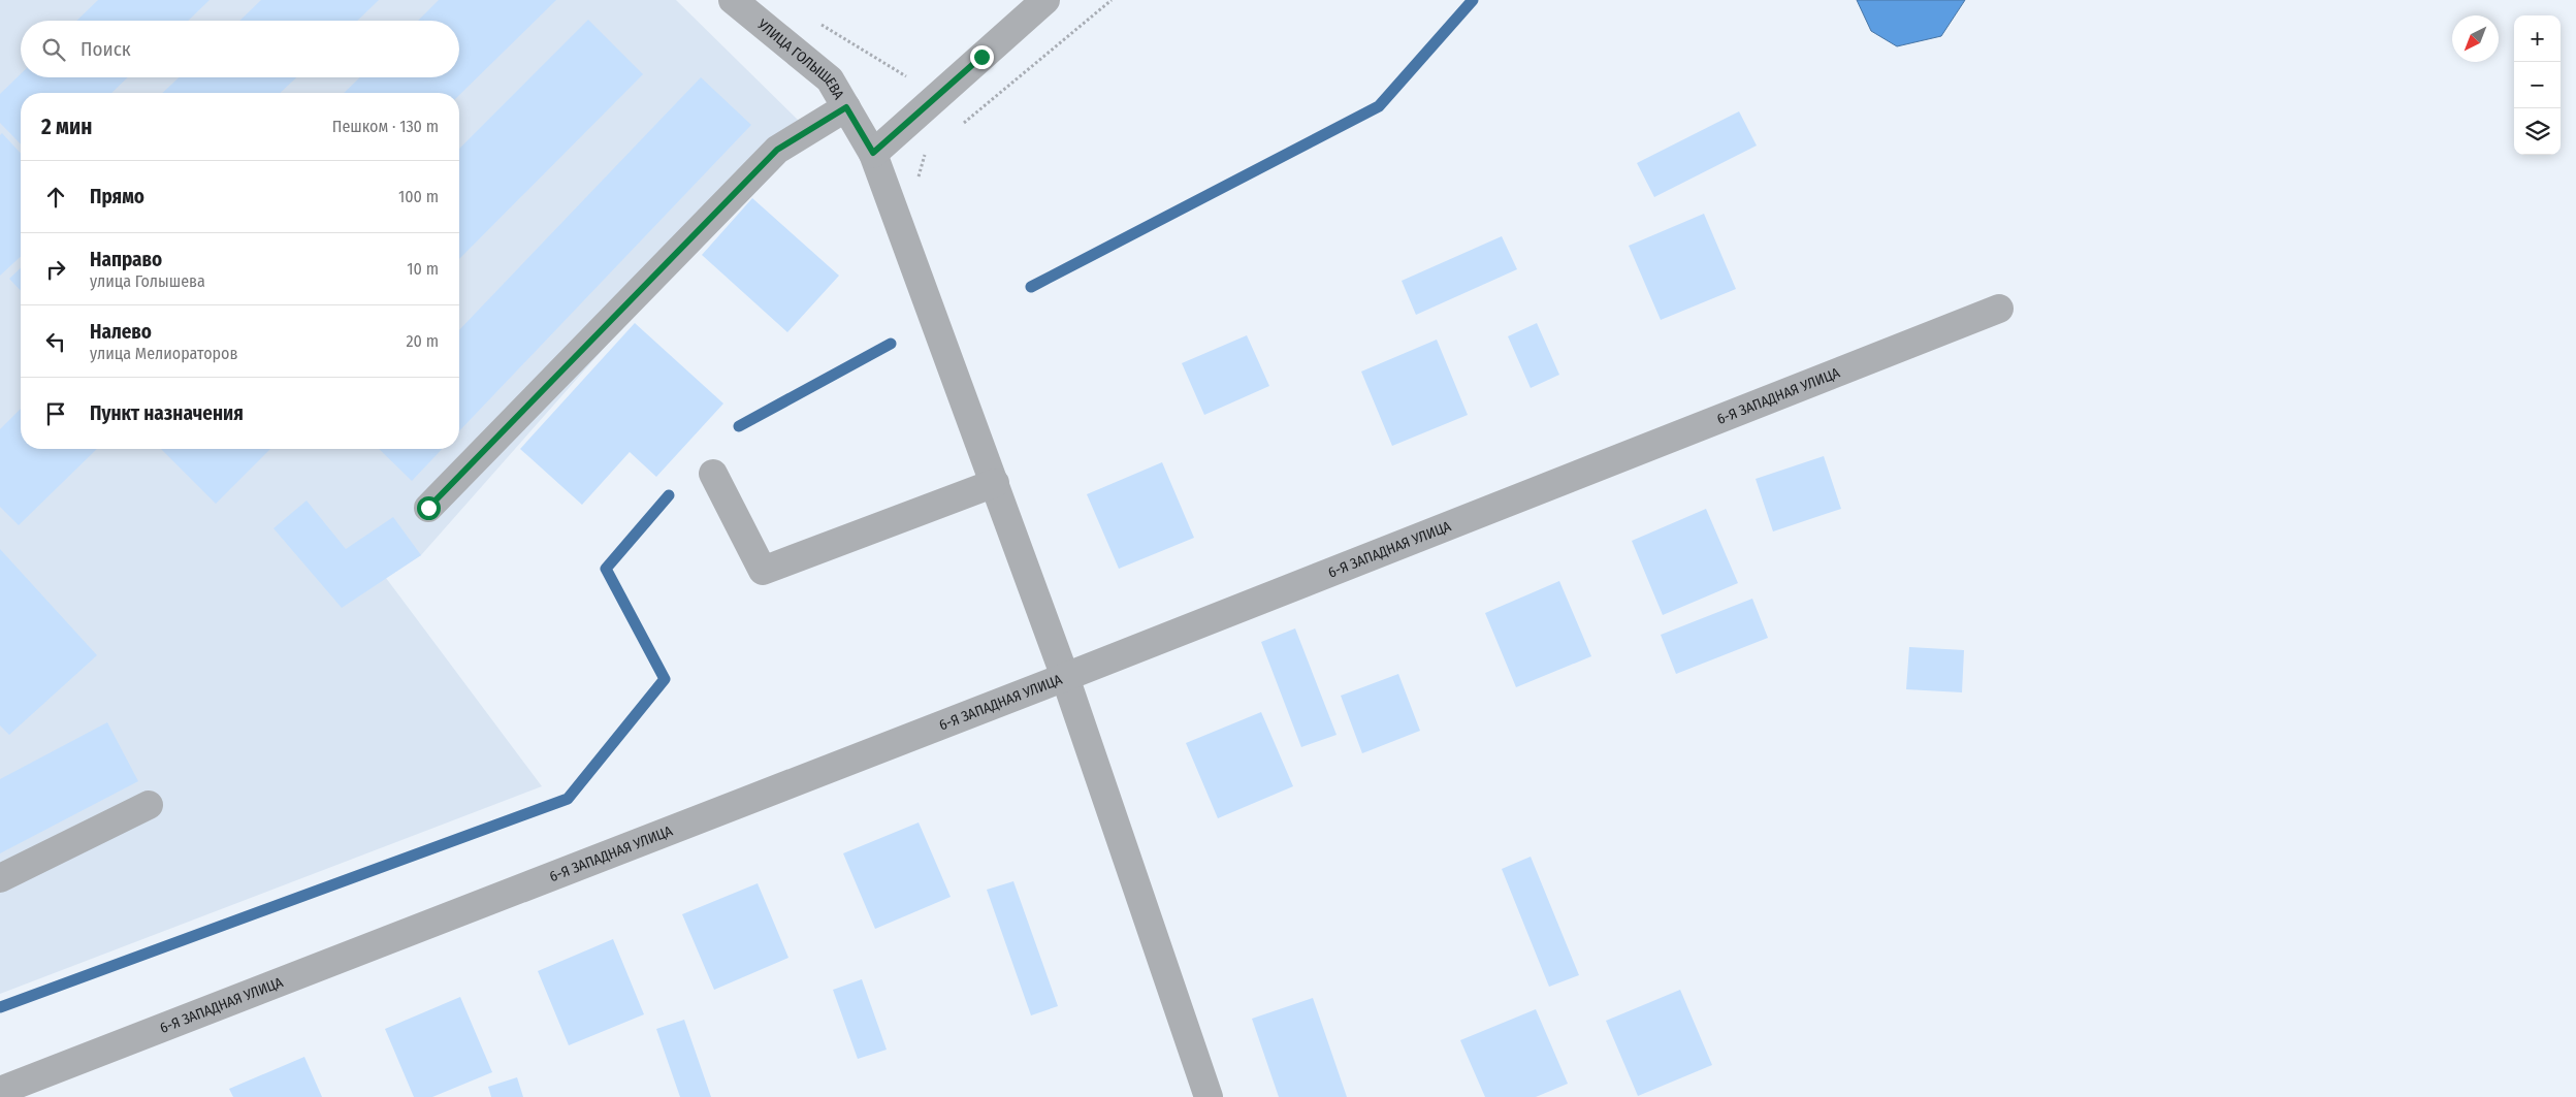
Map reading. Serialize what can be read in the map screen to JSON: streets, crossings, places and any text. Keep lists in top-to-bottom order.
{
  "streets": {
    "street": ["УЛИЦА ГОЛЫШЕВА", "6-Я ЗАПАДНАЯ УЛИЦА"]
  },
  "crossings": [
    ["УЛИЦА ГОЛЫШЕВА", "6-Я ЗАПАДНАЯ УЛИЦА"]
  ],
  "north": "bottom left",
  "page": {
    "map_buttons": ["+", "−"],
    "search": "Поиск",
    "heading": ["2 мин", "Пешком · 130 m"],
    "list": [
      ["Прямо", "100 m"],
      ["Направо", "улица Голышева", "10 m"],
      ["Налево", "улица Мелиораторов", "20 m"],
      "Пункт назначения"
    ]
  }
}
